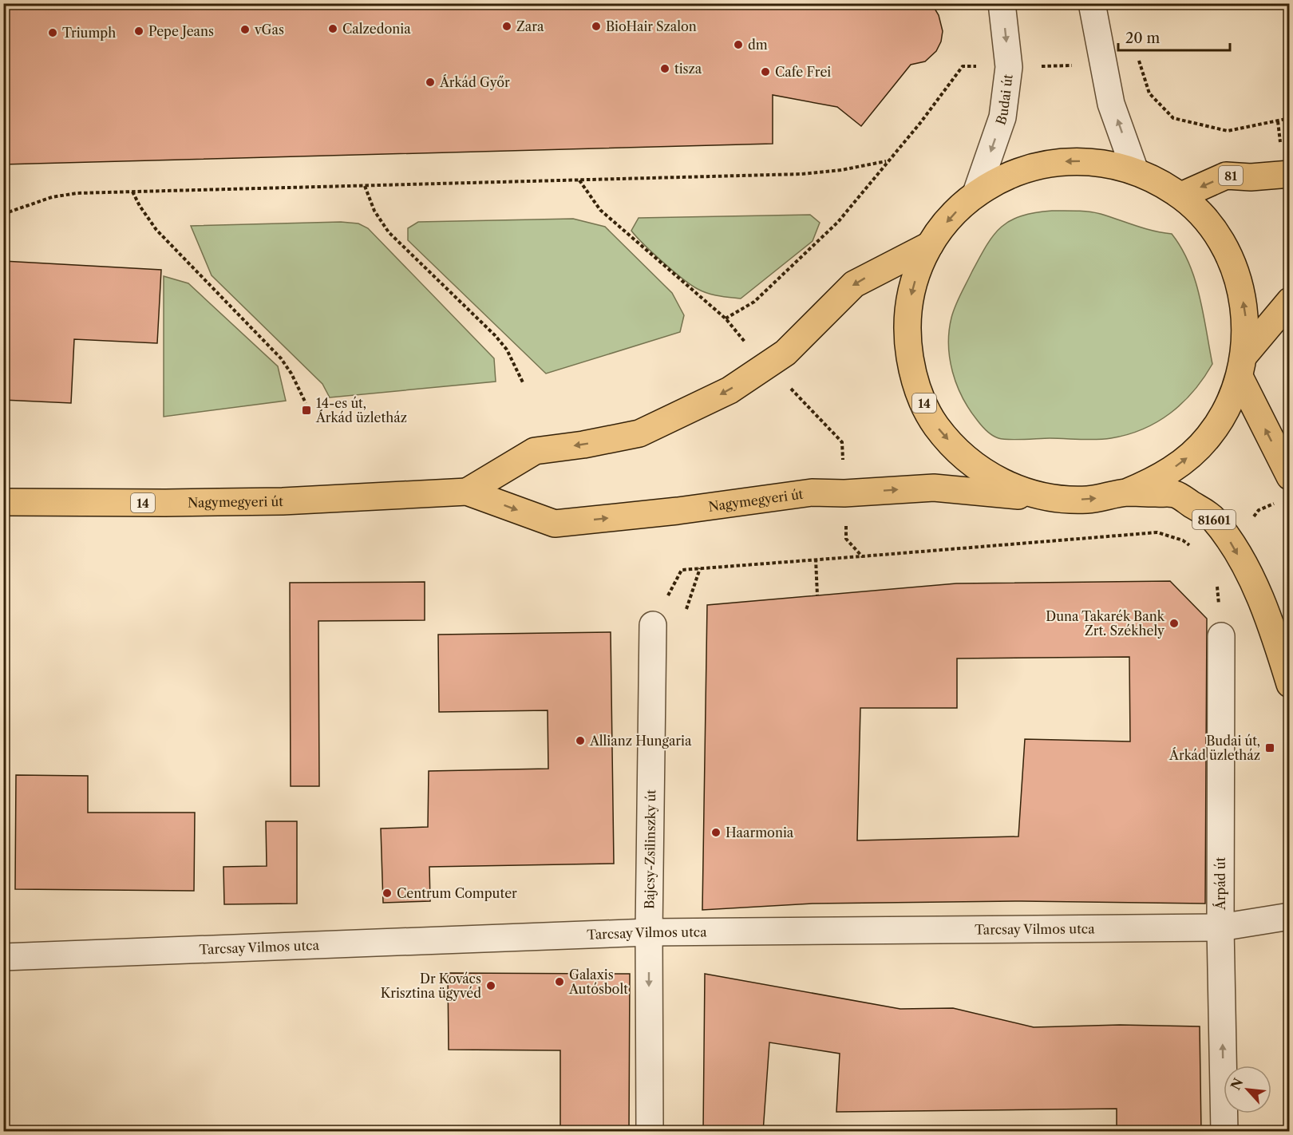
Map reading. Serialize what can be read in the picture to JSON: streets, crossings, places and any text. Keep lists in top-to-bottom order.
{
  "streets": {
    "main road": [
      "81",
      "14",
      "Nagymegyeri út",
      "81601"
    ],
    "street": [
      "Budai út",
      "Bajcsy-Zsilinszky út",
      "Árpád út",
      "Tarcsay Vilmos utca"
    ]
  },
  "crossings": [
    ["Budai út", "14"],
    ["81", "14"],
    ["14", "Nagymegyeri út"],
    ["14", "81601"],
    ["Bajcsy-Zsilinszky út", "Tarcsay Vilmos utca"],
    ["Árpád út", "Tarcsay Vilmos utca"]
  ],
  "one_way": ["Bajcsy-Zsilinszky út", "Árpád út"],
  "places": {
    "other": [
      "Zara",
      "BioHair Szalon",
      "Calzedonia",
      "vGas",
      "Pepe Jeans",
      "Triumph",
      "dm",
      "tisza",
      "Cafe Frei",
      "Árkád Győr",
      "Duna Takarék Bank Zrt. Székhely",
      "Allianz Hungaria",
      "Haarmonia",
      "Centrum Computer",
      "Galaxis Autósbolt",
      "Dr Kovács Krisztina ügyvéd"
    ],
    "transit": ["14-es út, Árkád üzletház", "Budai út, Árkád üzletház"]
  },
  "scale_bar": "20 m",
  "north": "top left"
}
